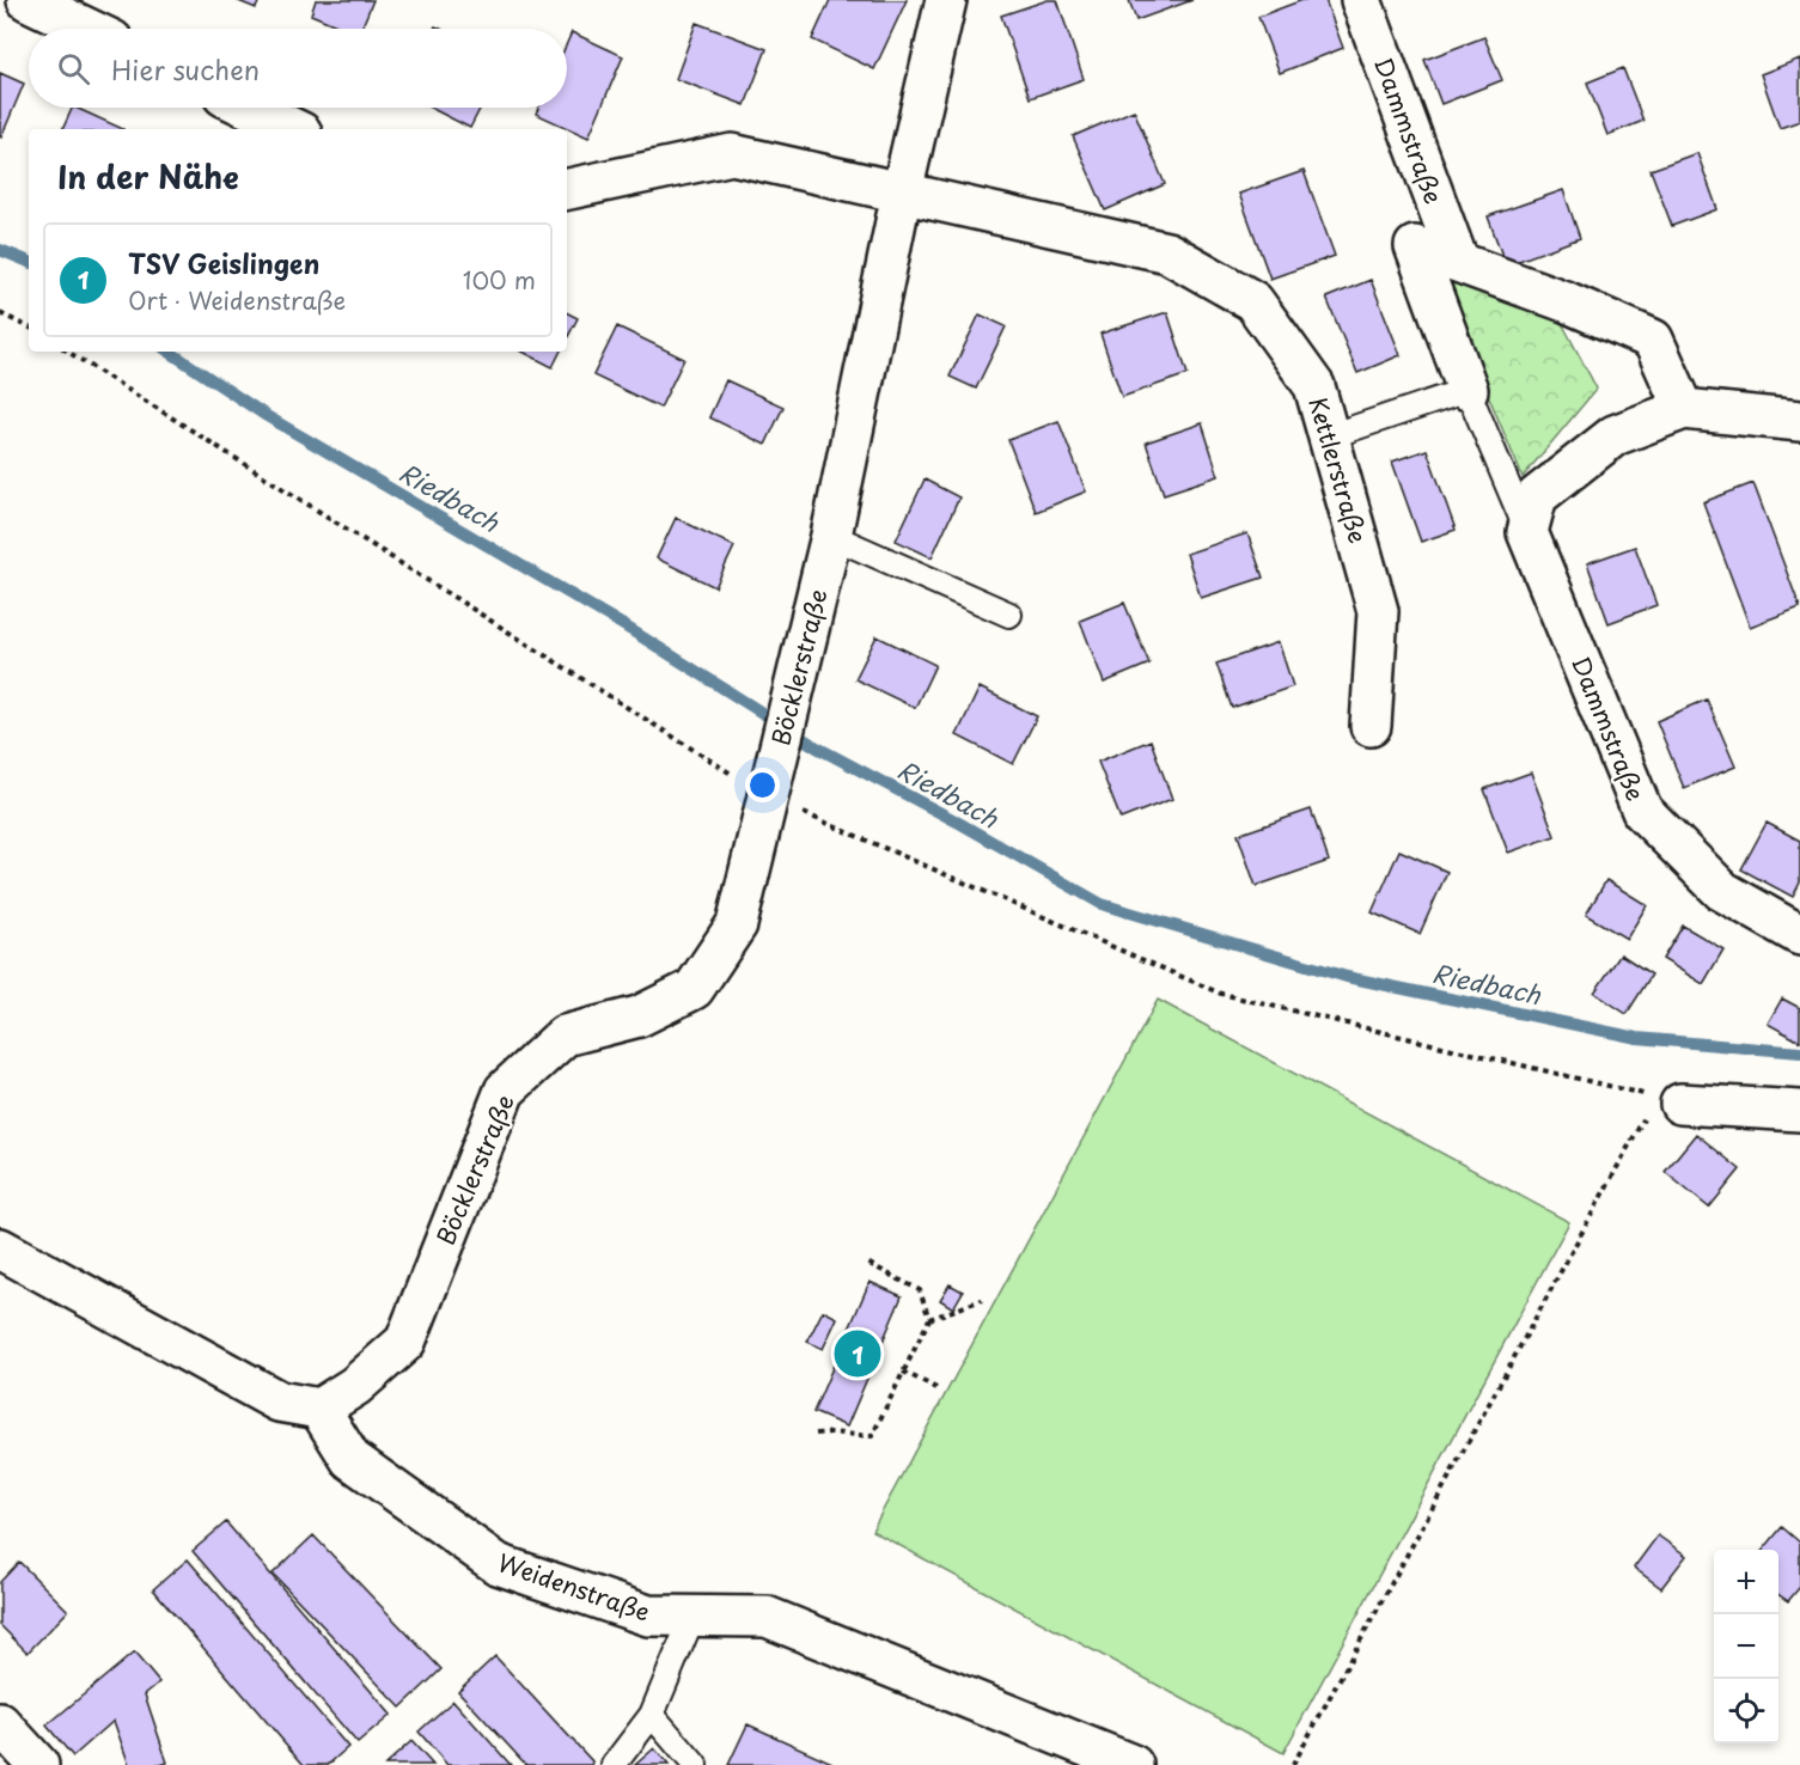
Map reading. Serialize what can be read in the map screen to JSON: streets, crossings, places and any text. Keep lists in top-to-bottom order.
{
  "streets": {
    "street": [
      "Dammstraße",
      "Kettlerstraße",
      "Böcklerstraße",
      "Weidenstraße"
    ]
  },
  "crossings": [
    ["Kettlerstraße", "Böcklerstraße"],
    ["Böcklerstraße", "Weidenstraße"]
  ],
  "water": ["Riedbach"],
  "page": {
    "search": "Hier suchen",
    "heading": "In der Nähe",
    "list": [
      {
        "mark": "1",
        "name": "TSV Geislingen",
        "note": "Ort · Weidenstraße",
        "value": "100 m"
      }
    ],
    "pins": "1",
    "map_buttons": ["+", "−"]
  }
}
